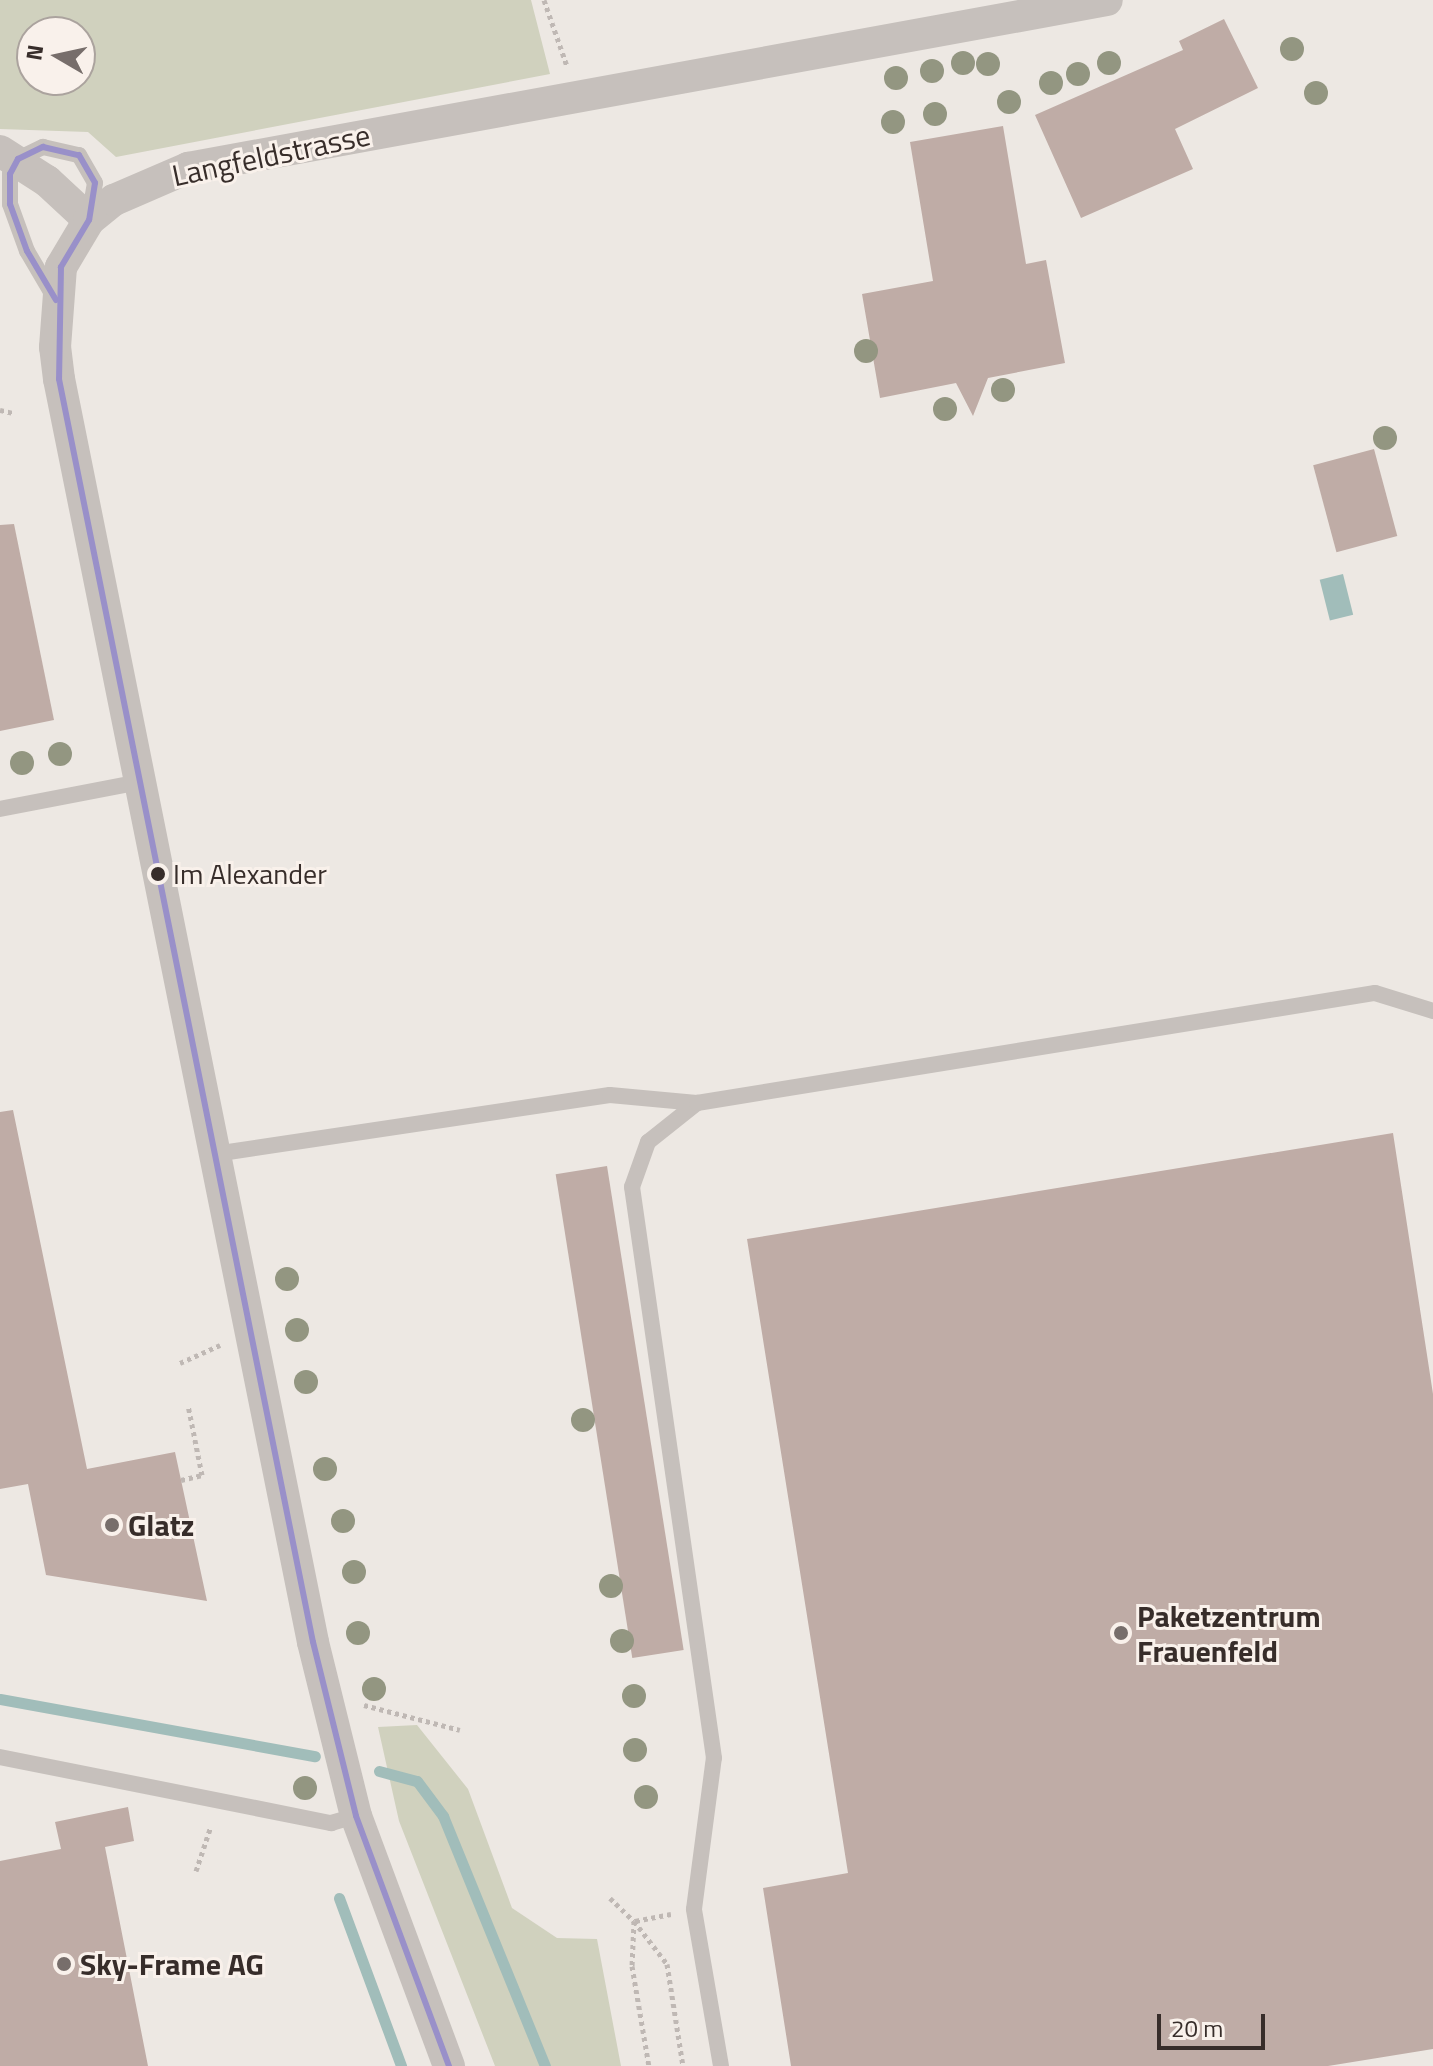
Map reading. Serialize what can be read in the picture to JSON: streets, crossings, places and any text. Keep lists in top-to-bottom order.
{
  "streets": {
    "street": ["Langfeldstrasse"]
  },
  "places": [
    "Im Alexander",
    "Glatz",
    "Paketzentrum Frauenfeld",
    "Sky-Frame AG"
  ],
  "scale_bar": "20 m",
  "north": "left"
}
